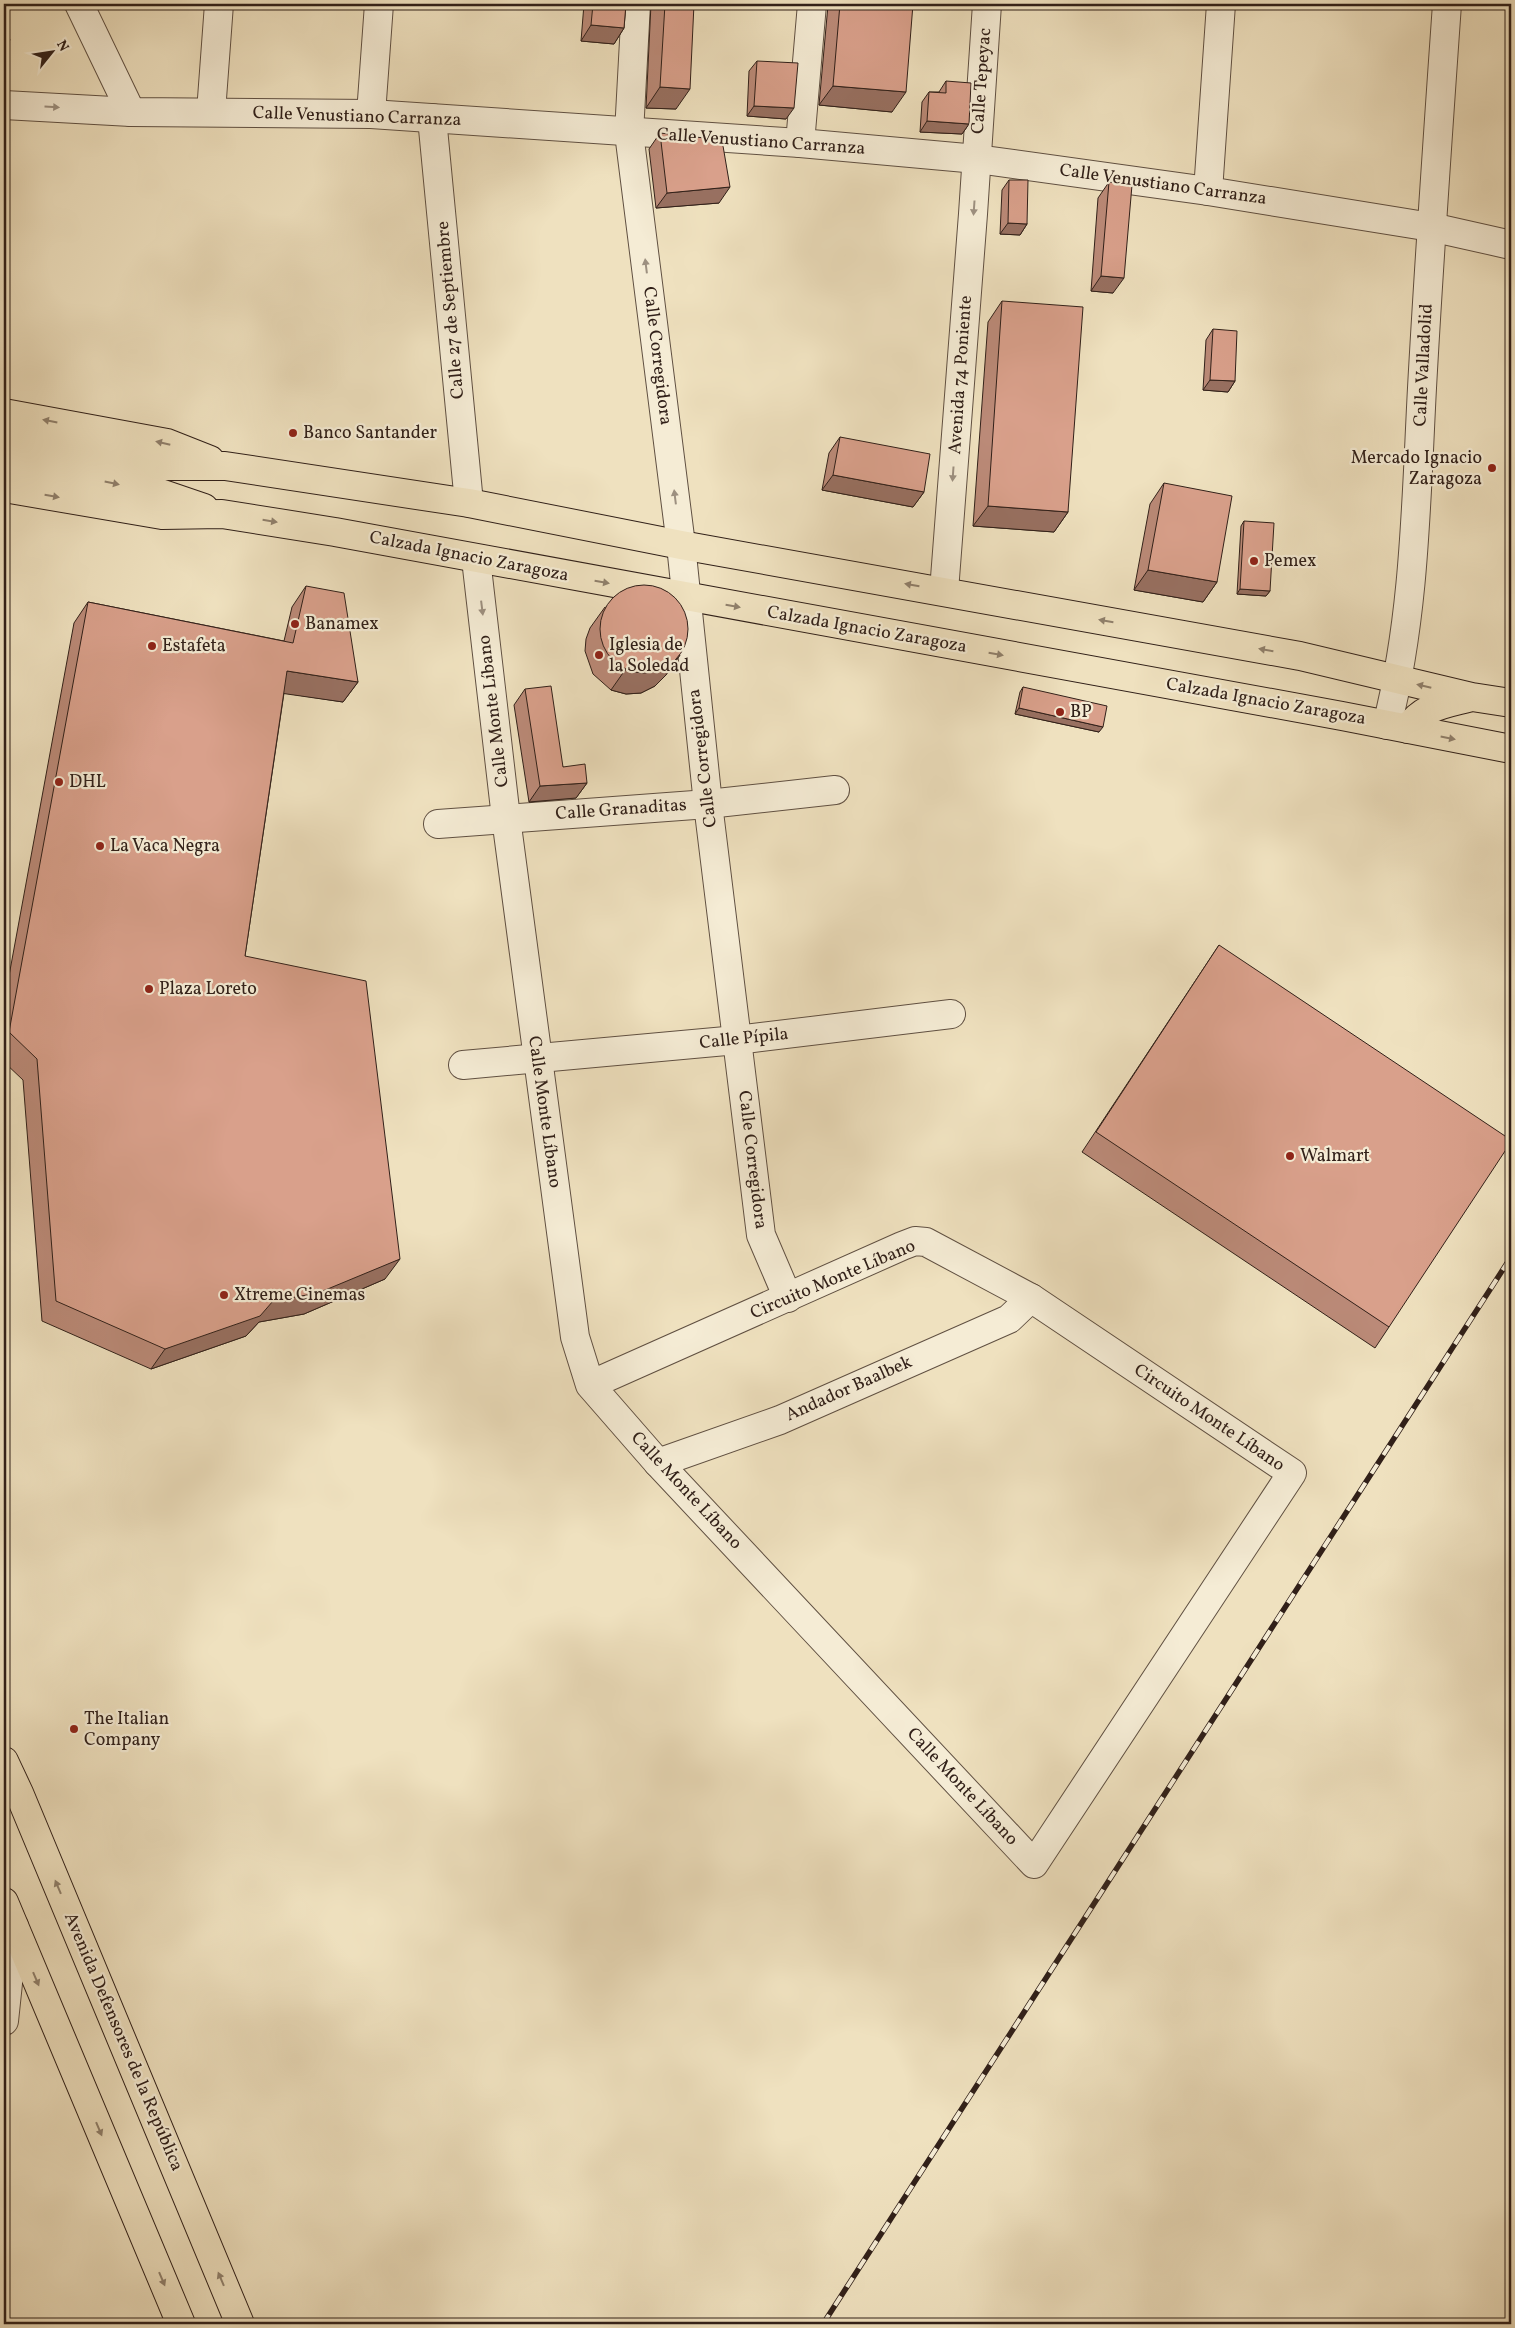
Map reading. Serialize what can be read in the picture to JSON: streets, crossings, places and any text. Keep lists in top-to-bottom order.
{
  "streets": {
    "main road": ["Calzada Ignacio Zaragoza", "Avenida Defensores de la República"],
    "street": [
      "Calle Tepeyac",
      "Calle Venustiano Carranza",
      "Calle 27 de Septiembre",
      "Calle Corregidora",
      "Calle Valladolid",
      "Avenida 74 Poniente",
      "Calle Monte Líbano",
      "Calle Granaditas",
      "Calle Pípila",
      "Circuito Monte Líbano",
      "Andador Baalbek"
    ]
  },
  "crossings": [
    ["Calle Tepeyac", "Calle Venustiano Carranza"],
    ["Calle Tepeyac", "Avenida 74 Poniente"],
    ["Calle Venustiano Carranza", "Calle 27 de Septiembre"],
    ["Calle Venustiano Carranza", "Calle Corregidora"],
    ["Calle Venustiano Carranza", "Calle Valladolid"],
    ["Calle Venustiano Carranza", "Avenida 74 Poniente"],
    ["Calle 27 de Septiembre", "Calzada Ignacio Zaragoza"],
    ["Calle Corregidora", "Calzada Ignacio Zaragoza"],
    ["Calle Corregidora", "Calle Granaditas"],
    ["Calle Corregidora", "Calle Pípila"],
    ["Calle Corregidora", "Circuito Monte Líbano"],
    ["Calle Valladolid", "Calzada Ignacio Zaragoza"],
    ["Avenida 74 Poniente", "Calzada Ignacio Zaragoza"],
    ["Calzada Ignacio Zaragoza", "Calle Monte Líbano"],
    ["Calle Monte Líbano", "Calle Granaditas"],
    ["Calle Monte Líbano", "Calle Pípila"],
    ["Calle Monte Líbano", "Circuito Monte Líbano"],
    ["Calle Monte Líbano", "Andador Baalbek"],
    ["Circuito Monte Líbano", "Andador Baalbek"]
  ],
  "one_way": ["Avenida 74 Poniente"],
  "places": [
    "Banco Santander",
    "Mercado Ignacio Zaragoza",
    "Pemex",
    "Banamex",
    "Estafeta",
    "Iglesia de la Soledad",
    "BP",
    "DHL",
    "La Vaca Negra",
    "Plaza Loreto",
    "Walmart",
    "Xtreme Cinemas",
    "The Italian Company"
  ],
  "north": "top right"
}
